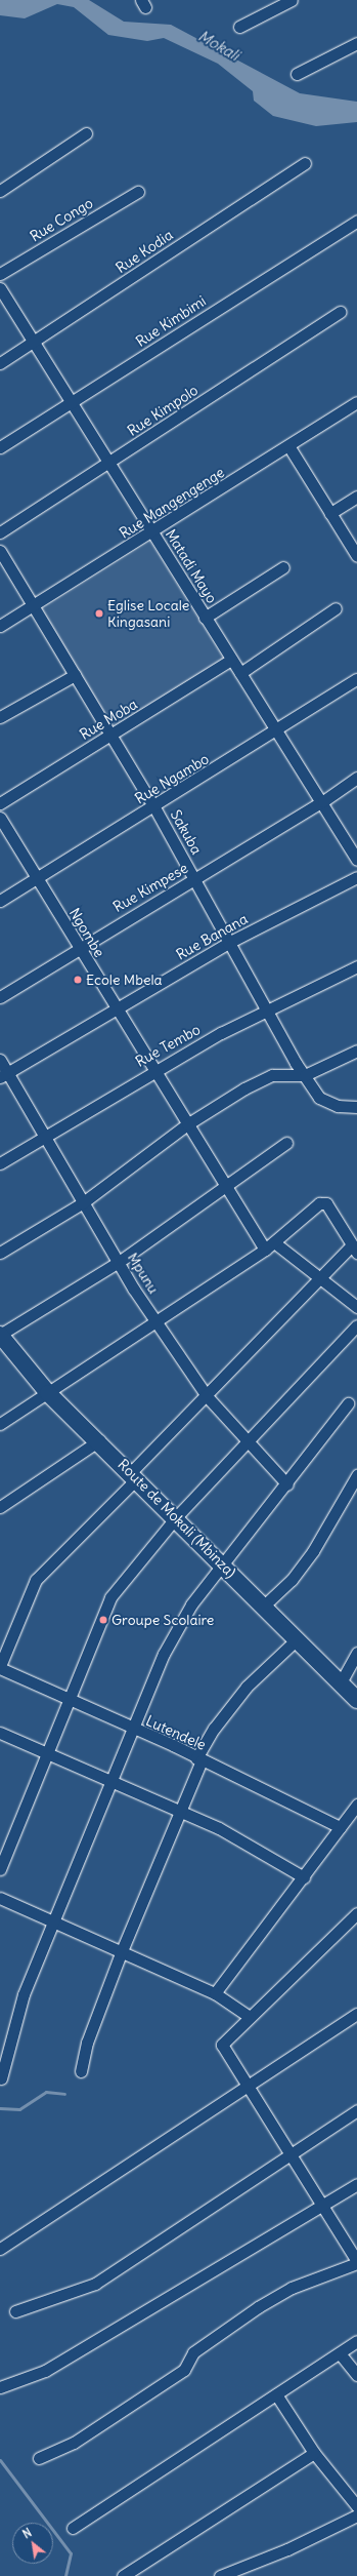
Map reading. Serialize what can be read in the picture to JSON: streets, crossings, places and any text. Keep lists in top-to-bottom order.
{
  "streets": {
    "street": [
      "Rue Congo",
      "Rue Kodia",
      "Rue Kimbimi",
      "Rue Kimpolo",
      "Rue Mangengenge",
      "Matadi Mayo",
      "Rue Moba",
      "Rue Ngambo",
      "Sakuba",
      "Rue Kimpese",
      "Ngombe",
      "Rue Banana",
      "Rue Tembo",
      "Mpunu",
      "Route de Mokali (Mbinza)",
      "Lutendele"
    ]
  },
  "crossings": [
    ["Rue Kodia", "Matadi Mayo"],
    ["Rue Kimbimi", "Matadi Mayo"],
    ["Rue Kimpolo", "Matadi Mayo"],
    ["Rue Mangengenge", "Matadi Mayo"],
    ["Rue Mangengenge", "Sakuba"],
    ["Matadi Mayo", "Rue Moba"],
    ["Matadi Mayo", "Rue Ngambo"],
    ["Matadi Mayo", "Rue Kimpese"],
    ["Rue Moba", "Sakuba"],
    ["Rue Ngambo", "Sakuba"],
    ["Rue Ngambo", "Ngombe"],
    ["Sakuba", "Rue Kimpese"],
    ["Sakuba", "Rue Banana"],
    ["Sakuba", "Rue Tembo"],
    ["Rue Kimpese", "Ngombe"],
    ["Ngombe", "Rue Banana"],
    ["Ngombe", "Rue Tembo"],
    ["Rue Banana", "Mpunu"],
    ["Rue Tembo", "Mpunu"]
  ],
  "water": ["Mokali"],
  "places": ["Eglise Locale Kingasani", "Ecole Mbela", "Groupe Scolaire"],
  "north": "top left"
}
